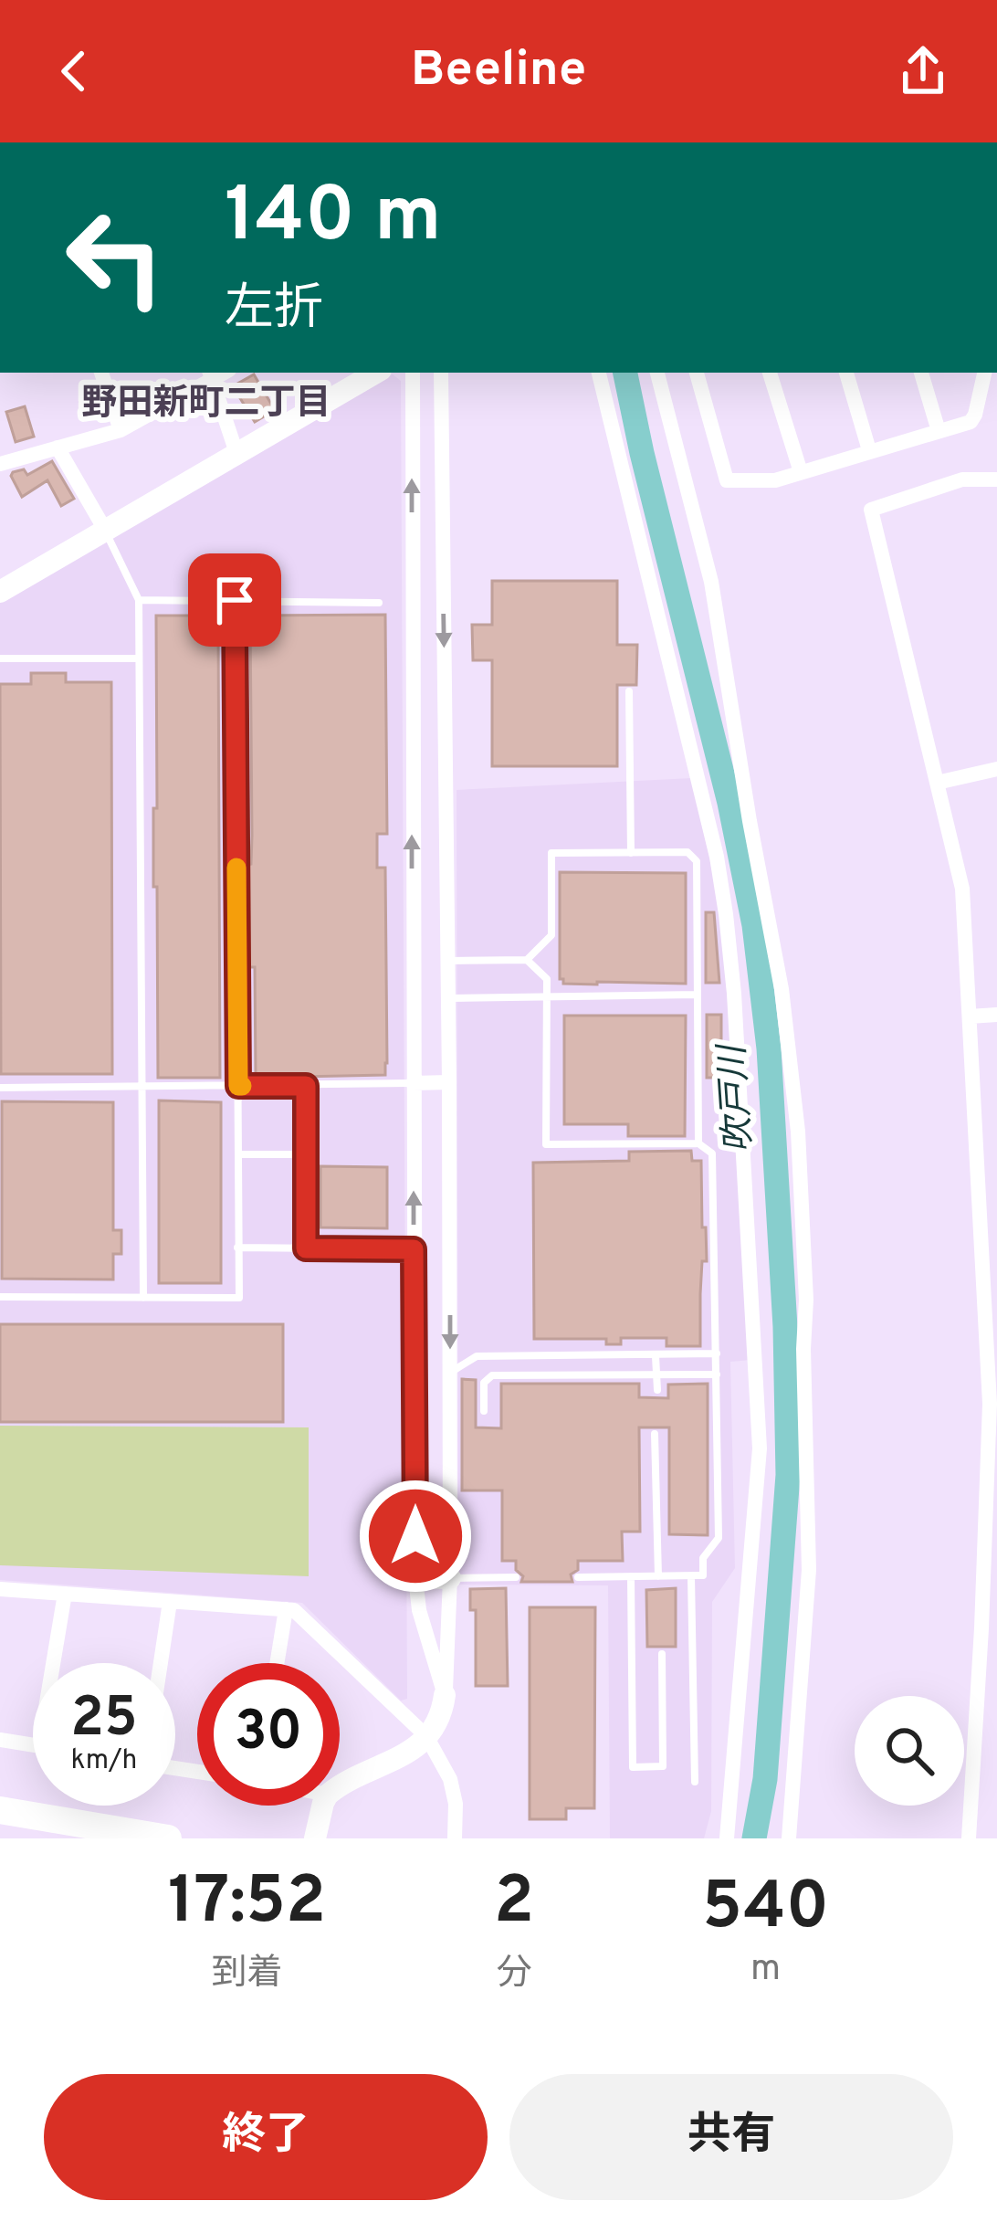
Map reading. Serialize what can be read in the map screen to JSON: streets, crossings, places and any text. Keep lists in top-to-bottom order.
{
  "districts": ["野田新町二丁目"],
  "water": ["吹戸川"],
  "page": {
    "header": "Beeline",
    "turn": ["140 m", "左折"],
    "speed": "25 km/h",
    "limit": "30",
    "eta": [
      "17:52",
      "到着",
      "2",
      "分",
      "540",
      "m"
    ],
    "buttons": ["終了", "共有"]
  }
}
